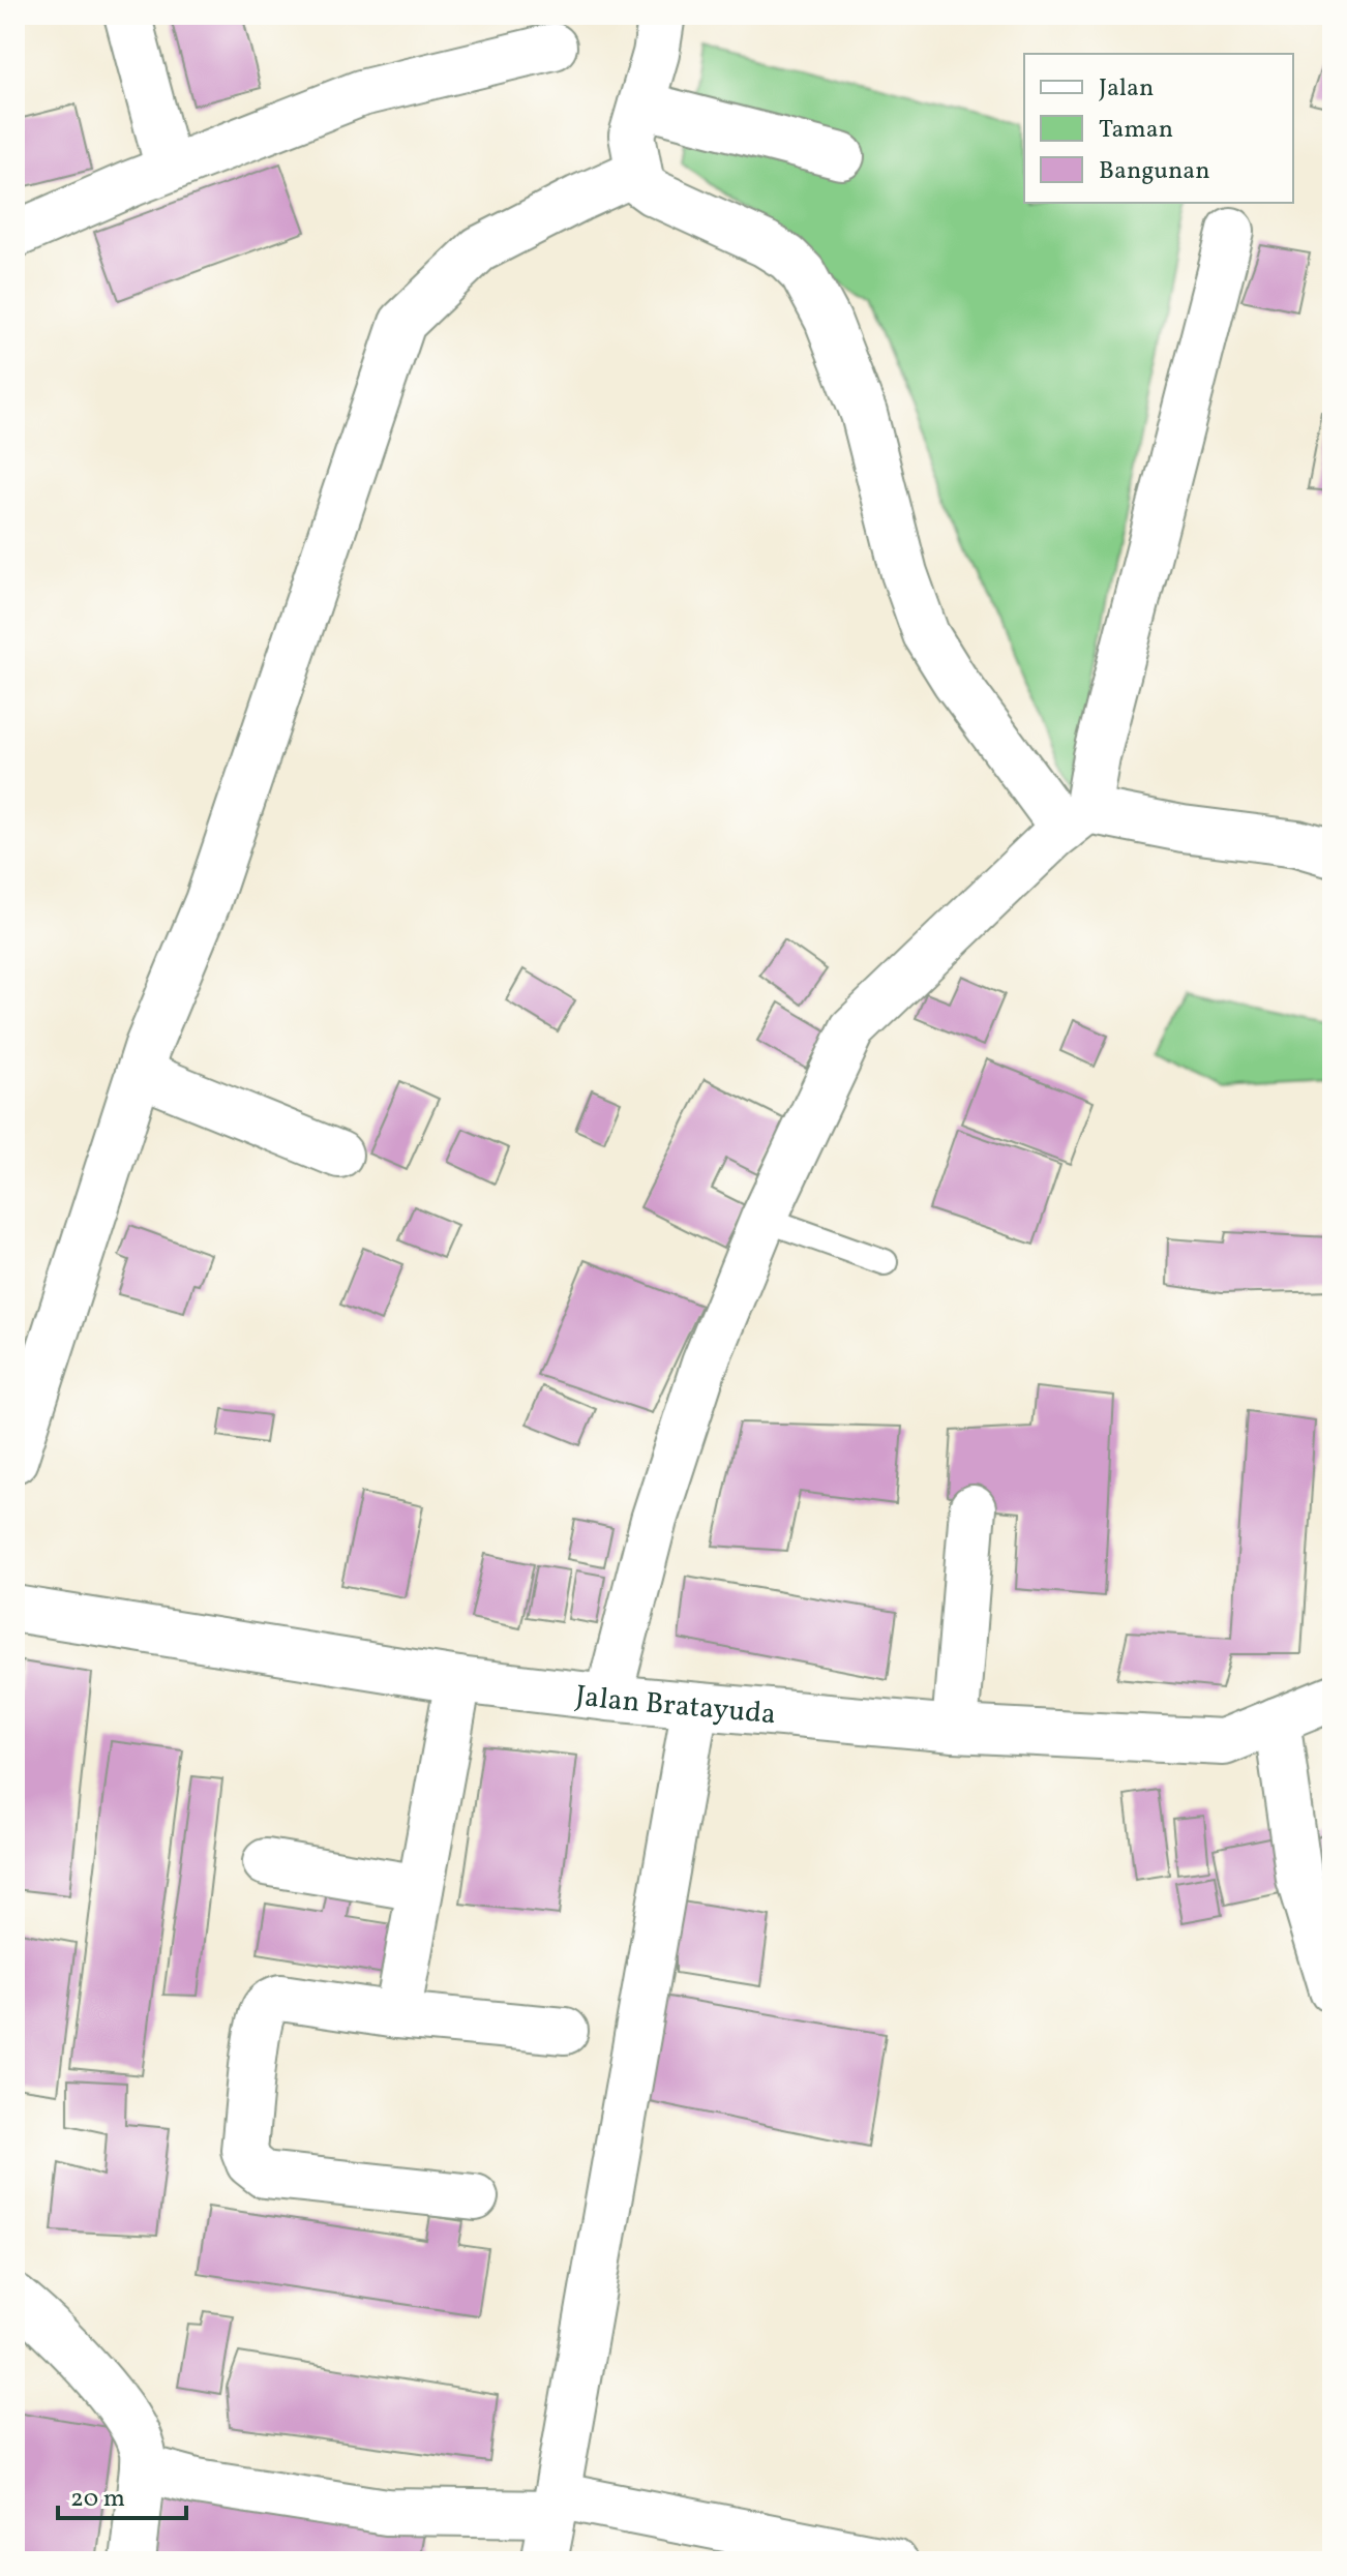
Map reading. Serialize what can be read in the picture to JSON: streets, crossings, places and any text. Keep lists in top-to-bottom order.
{
  "streets": {
    "street": ["Jalan Bratayuda"]
  },
  "legend": ["Jalan", "Taman", "Bangunan"],
  "scale_bar": "20 m"
}
